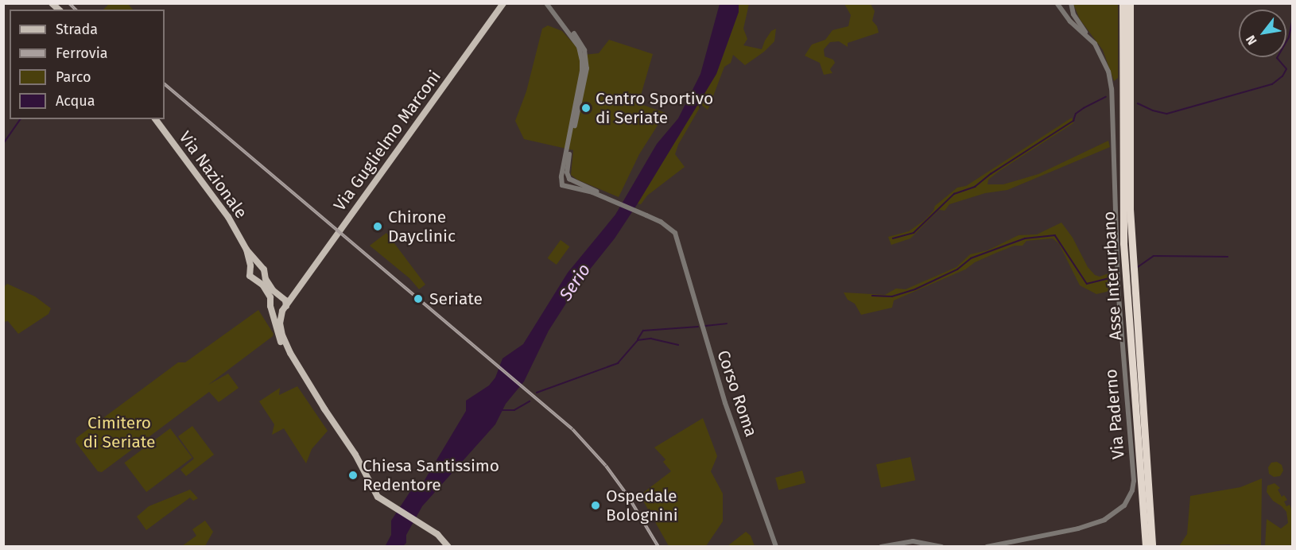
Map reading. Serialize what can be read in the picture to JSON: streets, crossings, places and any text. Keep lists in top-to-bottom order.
{
  "streets": {
    "highway": ["Asse Interurbano"],
    "main road": ["Via Guglielmo Marconi", "Via Nazionale"],
    "street": ["Corso Roma", "Via Paderno"]
  },
  "crossings": [
    ["Via Guglielmo Marconi", "Via Nazionale"]
  ],
  "water": ["Serio"],
  "parks": ["Cimitero di Seriate"],
  "places": [
    "Centro Sportivo di Seriate",
    "Chirone Dayclinic",
    "Seriate",
    "Chiesa Santissimo Redentore",
    "Ospedale Bolognini"
  ],
  "legend": [
    "Strada",
    "Ferrovia",
    "Parco",
    "Acqua"
  ],
  "north": "bottom left"
}
